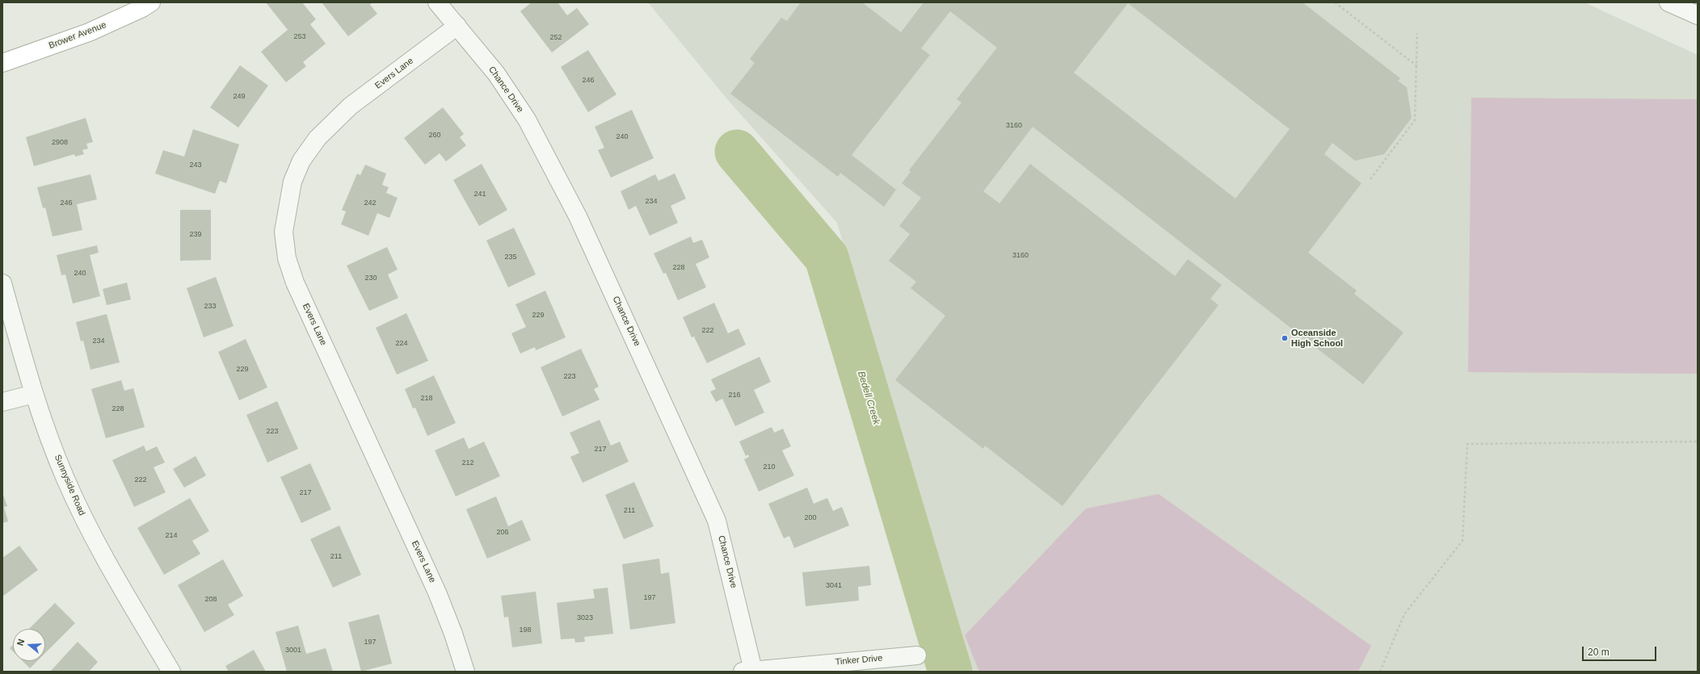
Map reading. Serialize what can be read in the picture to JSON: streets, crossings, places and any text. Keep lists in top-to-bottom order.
{
  "streets": {
    "main road": ["Brower Avenue"],
    "street": [
      "Evers Lane",
      "Chance Drive",
      "Sunnyside Road",
      "Tinker Drive"
    ]
  },
  "crossings": [
    ["Evers Lane", "Chance Drive"],
    ["Chance Drive", "Tinker Drive"]
  ],
  "water": ["Bedell Creek"],
  "places": ["Oceanside High School"],
  "house_numbers": [
    "253",
    "252",
    "246",
    "249",
    "3160",
    "260",
    "240",
    "2908",
    "243",
    "241",
    "234",
    "246",
    "242",
    "239",
    "3160",
    "235",
    "228",
    "240",
    "230",
    "233",
    "229",
    "222",
    "234",
    "224",
    "229",
    "223",
    "216",
    "218",
    "228",
    "223",
    "217",
    "212",
    "210",
    "222",
    "217",
    "211",
    "200",
    "206",
    "214",
    "211",
    "3041",
    "197",
    "208",
    "3023",
    "198",
    "197",
    "3001"
  ],
  "scale_bar": "20 m",
  "north": "left"
}
